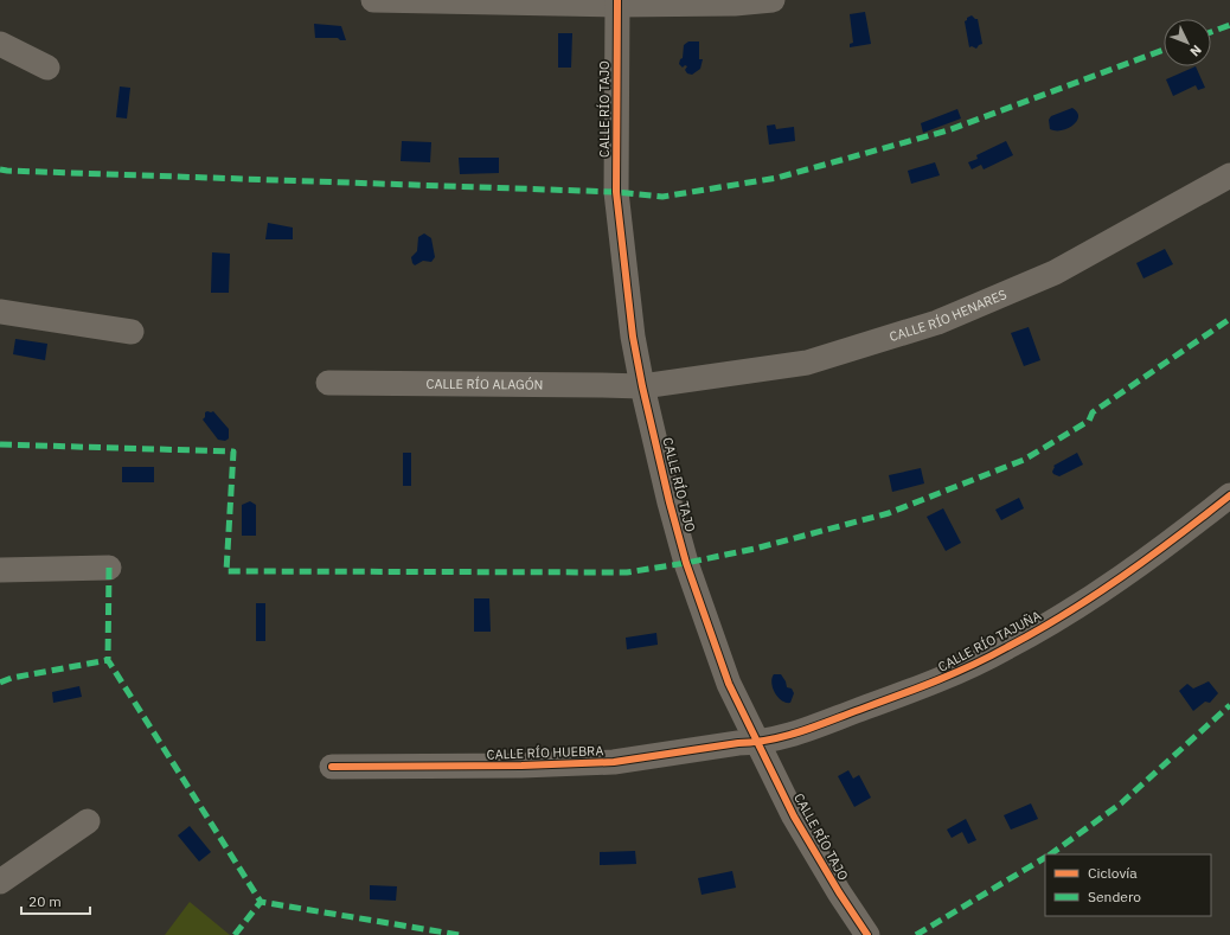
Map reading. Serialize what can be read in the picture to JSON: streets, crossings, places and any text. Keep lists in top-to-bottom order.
{
  "streets": {
    "street": [
      "CALLE RÍO TAJO",
      "CALLE RÍO HENARES",
      "CALLE RÍO ALAGÓN",
      "CALLE RÍO TAJUÑA",
      "CALLE RÍO HUEBRA"
    ]
  },
  "crossings": [
    ["CALLE RÍO TAJO", "CALLE RÍO HENARES"],
    ["CALLE RÍO TAJO", "CALLE RÍO ALAGÓN"],
    ["CALLE RÍO TAJO", "CALLE RÍO TAJUÑA"],
    ["CALLE RÍO TAJO", "CALLE RÍO HUEBRA"],
    ["CALLE RÍO HENARES", "CALLE RÍO ALAGÓN"],
    ["CALLE RÍO TAJUÑA", "CALLE RÍO HUEBRA"]
  ],
  "legend": ["Ciclovía", "Sendero"],
  "scale_bar": "20 m",
  "north": "bottom right"
}
